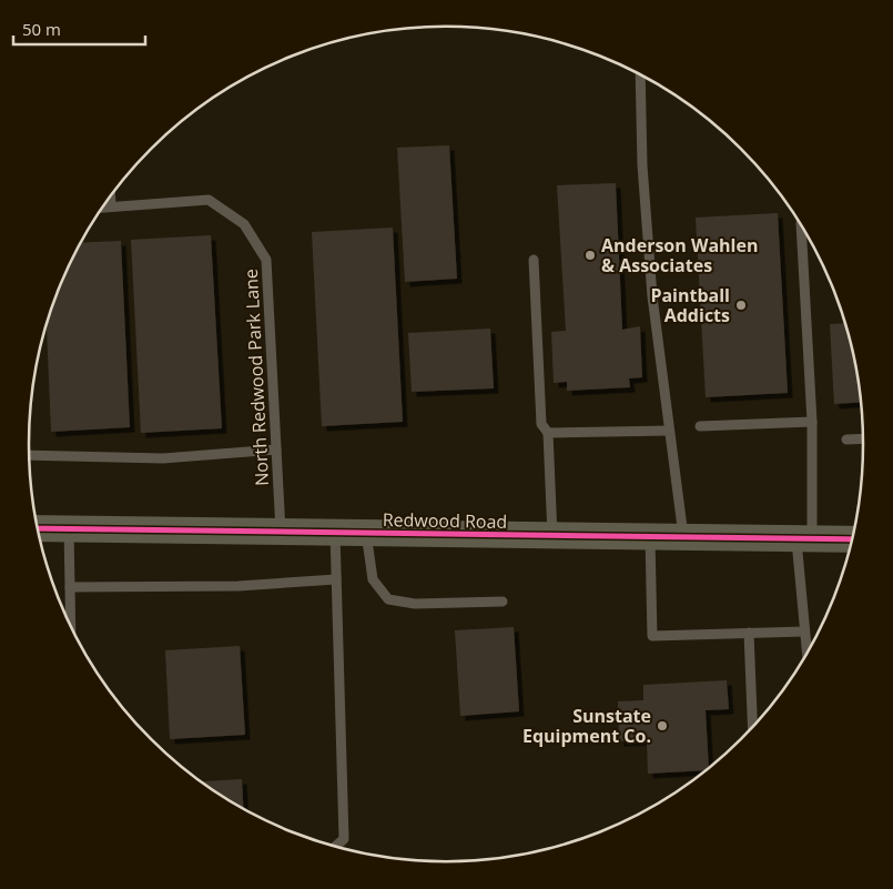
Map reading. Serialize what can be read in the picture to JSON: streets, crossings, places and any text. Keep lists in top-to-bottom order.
{
  "streets": {
    "main road": ["Redwood Road"],
    "lane": ["North Redwood Park Lane"]
  },
  "crossings": [
    ["North Redwood Park Lane", "Redwood Road"]
  ],
  "places": ["Anderson Wahlen & Associates", "Paintball Addicts", "Sunstate Equipment Co."],
  "scale_bar": "50 m"
}
